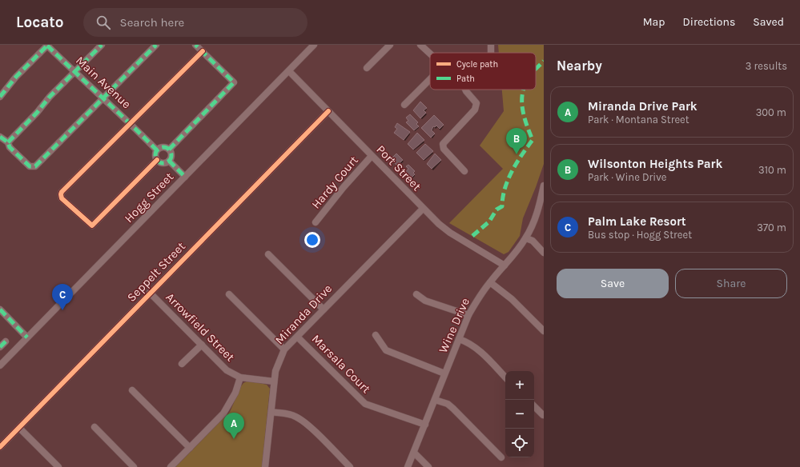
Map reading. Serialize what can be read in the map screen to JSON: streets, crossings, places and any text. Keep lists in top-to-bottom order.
{
  "streets": {
    "street": [
      "Main Avenue",
      "Port Street",
      "Hardy Court",
      "Hogg Street",
      "Seppelt Street",
      "Miranda Drive",
      "Wine Drive",
      "Arrowfield Street",
      "Marsala Court"
    ]
  },
  "crossings": [
    ["Port Street", "Hardy Court"],
    ["Port Street", "Hogg Street"],
    ["Port Street", "Seppelt Street"],
    ["Port Street", "Miranda Drive"],
    ["Port Street", "Wine Drive"],
    ["Seppelt Street", "Arrowfield Street"],
    ["Miranda Drive", "Arrowfield Street"],
    ["Miranda Drive", "Marsala Court"],
    ["Wine Drive", "Marsala Court"]
  ],
  "legend": ["Cycle path", "Path"],
  "page": {
    "header": "Locato",
    "search": "Search here",
    "nav": ["Map", "Directions", "Saved"],
    "heading": ["Nearby", "3 results"],
    "list": [
      {
        "mark": "A",
        "name": "Miranda Drive Park",
        "note": "Park · Montana Street",
        "value": "300 m"
      },
      {
        "mark": "B",
        "name": "Wilsonton Heights Park",
        "note": "Park · Wine Drive",
        "value": "310 m"
      },
      {
        "mark": "C",
        "name": "Palm Lake Resort",
        "note": "Bus stop · Hogg Street",
        "value": "370 m"
      }
    ],
    "pins": ["B", "C", "A"],
    "buttons": ["Save", "Share"],
    "map_buttons": ["+", "−"]
  }
}
